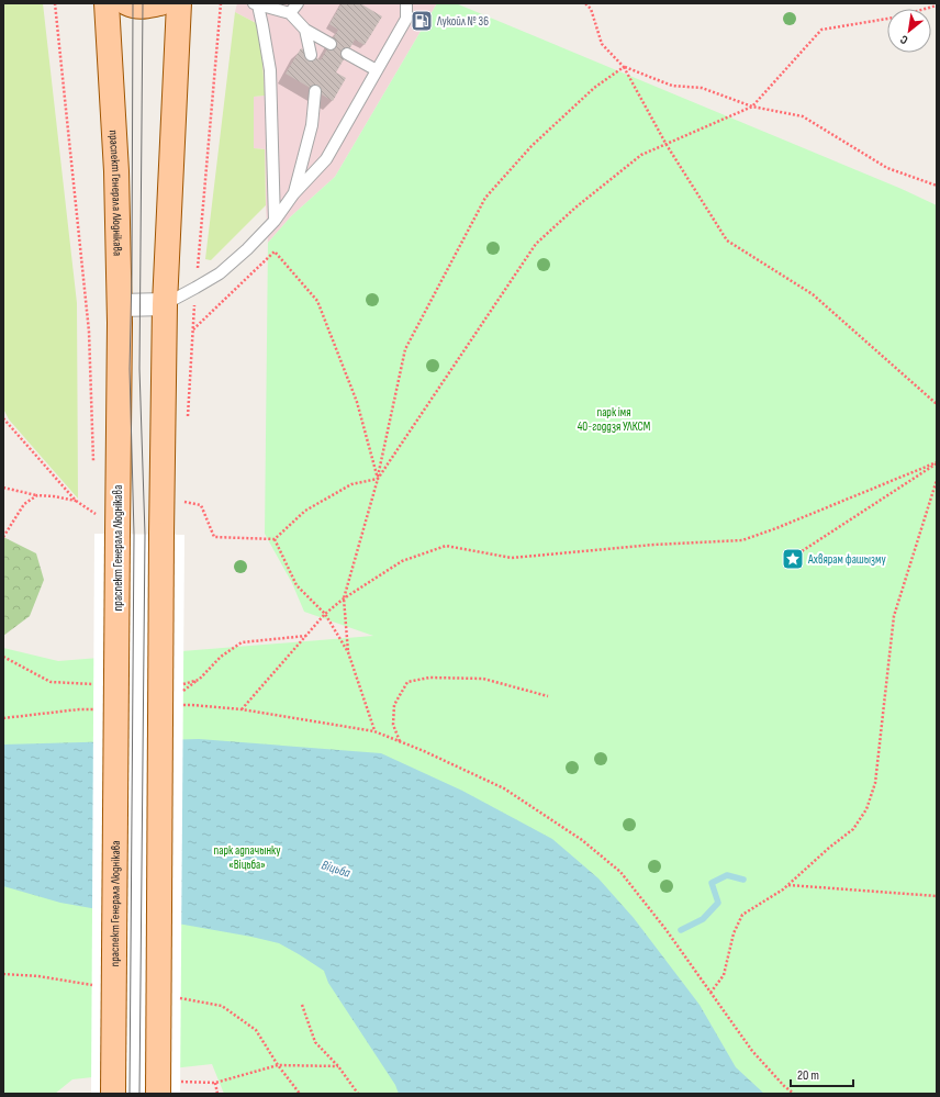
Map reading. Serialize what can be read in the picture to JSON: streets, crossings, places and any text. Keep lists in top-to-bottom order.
{
  "streets": {
    "main road": ["праспект Генерала Люднікава"]
  },
  "water": ["Віцьба"],
  "parks": ["парк імя 40-годдзя УЛКСМ", "парк адпачынку «Віцьба»"],
  "places": {
    "fuel station": ["Лукойл № 36"],
    "place": ["Ахвярам фашызму"]
  },
  "scale_bar": "20 m",
  "north": "bottom left"
}
